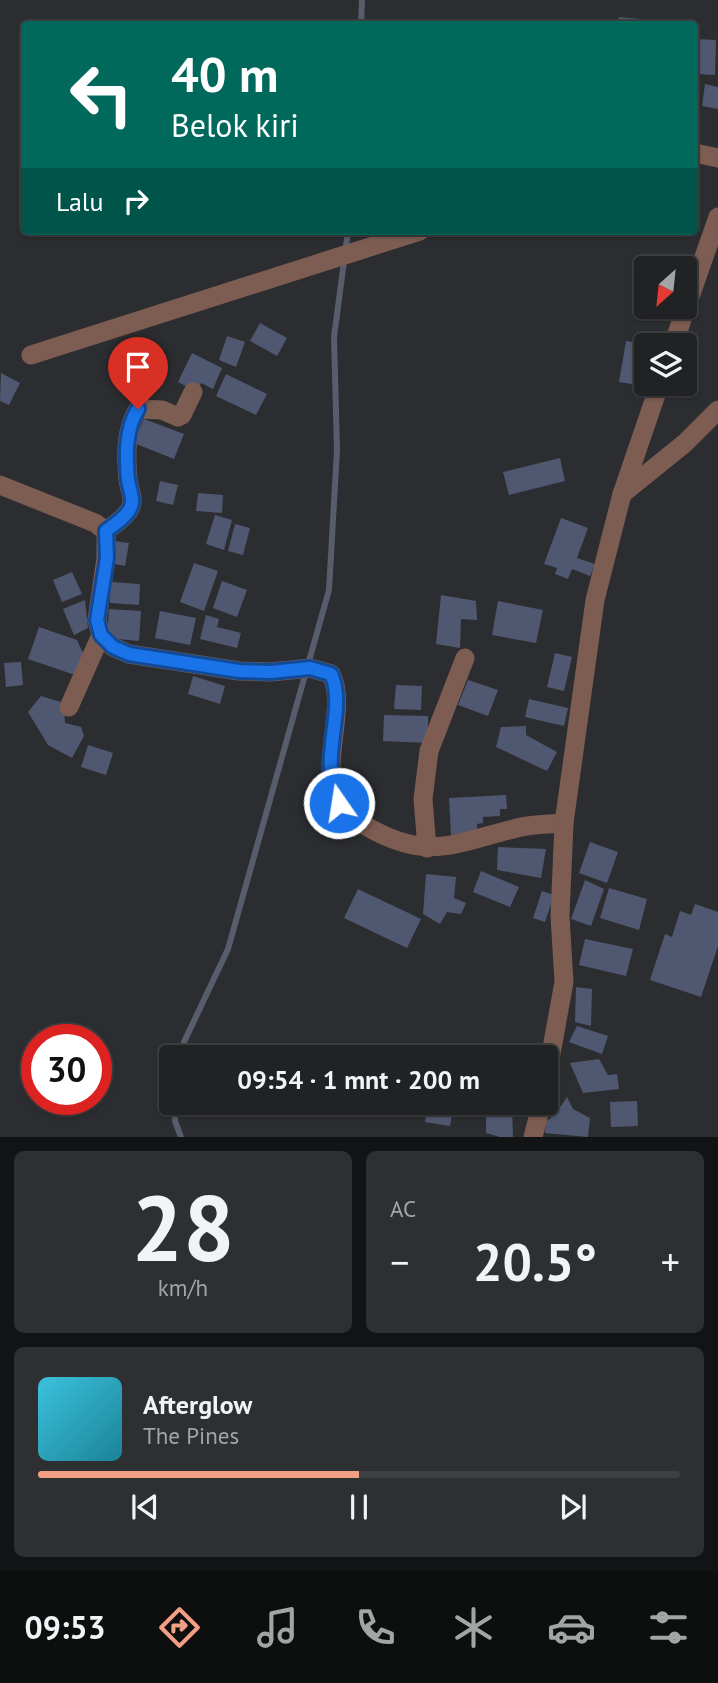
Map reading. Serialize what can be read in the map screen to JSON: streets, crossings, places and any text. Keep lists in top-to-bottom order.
{
  "north": "bottom left",
  "page": {
    "turn": ["40 m", "Belok kiri"],
    "then": "Lalu",
    "limit": "30",
    "trip": "09:54 · 1 mnt · 200 m",
    "tile": [
      ["28", "km/h"],
      "AC"
    ],
    "heat": ["−", "20.5°", "+"],
    "song": ["Afterglow", "The Pines"],
    "tabs": "09:53"
  }
}
